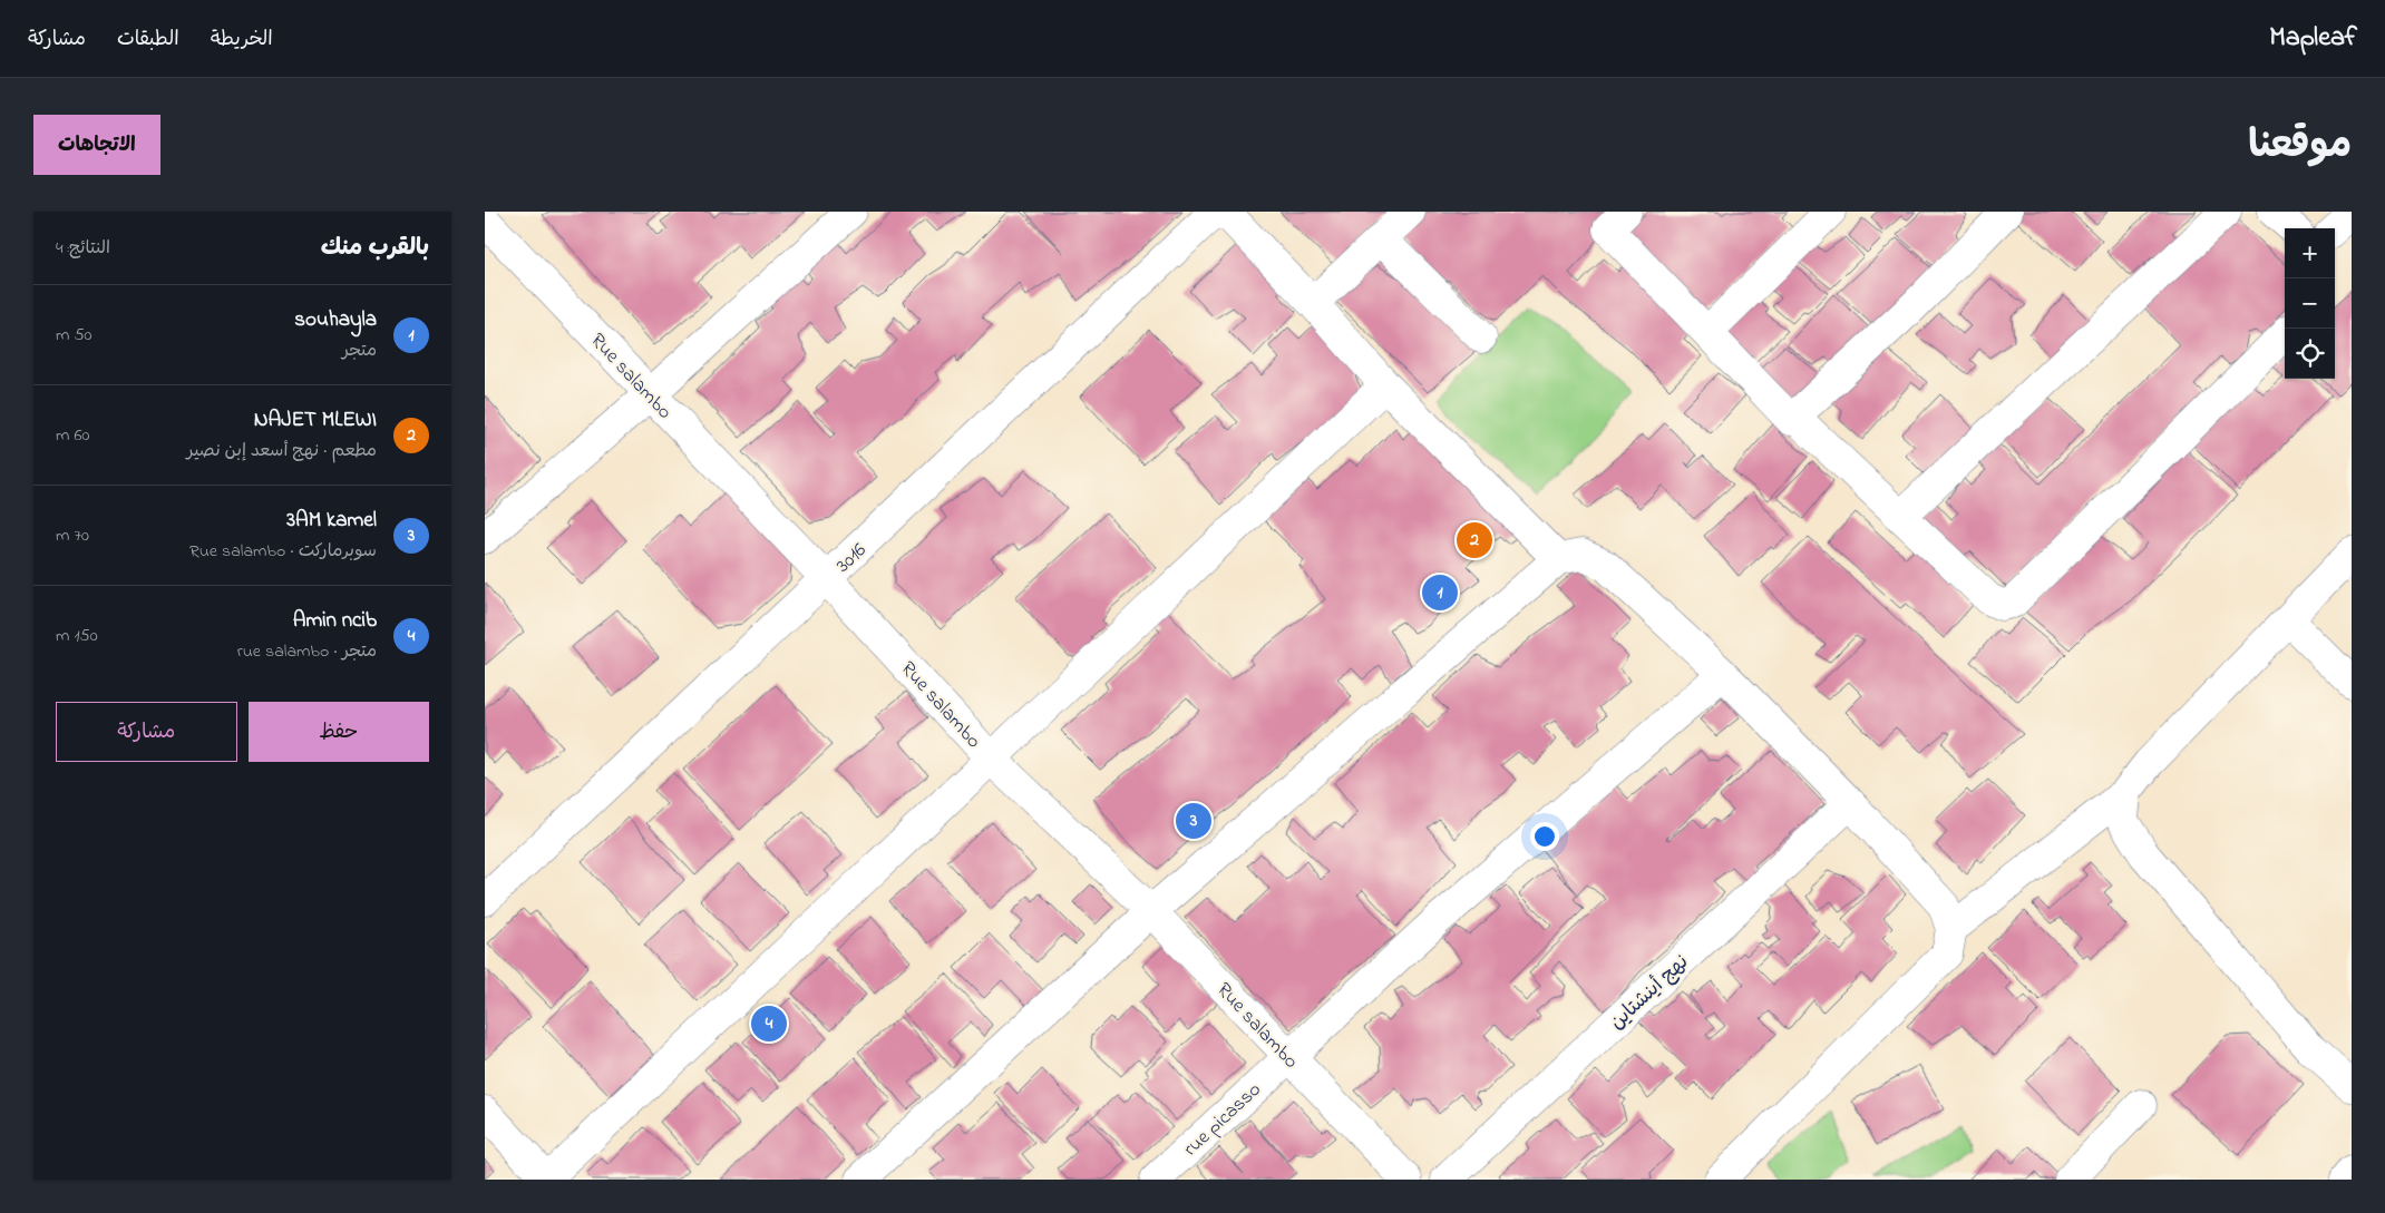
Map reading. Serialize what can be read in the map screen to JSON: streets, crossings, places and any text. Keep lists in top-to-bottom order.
{
  "streets": {
    "street": [
      "Rue salambo",
      "3016",
      "نهج أينشتاين",
      "rue picasso"
    ]
  },
  "crossings": [
    ["Rue salambo", "3016"],
    ["Rue salambo", "rue picasso"]
  ],
  "page": {
    "header": "Mapleaf",
    "nav": ["الخريطة", "الطبقات", "مشاركة"],
    "title": "موقعنا",
    "buttons": [
      "الاتجاهات",
      ["حفظ", "مشاركة"]
    ],
    "heading": ["بالقرب منك", "النتائج: 4"],
    "map_buttons": ["+", "−"],
    "list": [
      {
        "mark": "1",
        "name": "souhayla",
        "note": "متجر",
        "value": "50 m"
      },
      {
        "mark": "2",
        "name": "NAJET MLEWI",
        "note": "مطعم · نهج أسعد إبن نصير",
        "value": "60 m"
      },
      {
        "mark": "3",
        "name": "3AM kamel",
        "note": "سوبرماركت · Rue salambo",
        "value": "70 m"
      },
      {
        "mark": "4",
        "name": "Amin ncib",
        "note": "متجر · rue salambo",
        "value": "150 m"
      }
    ],
    "pins": [
      "2",
      "1",
      "3",
      "4"
    ]
  }
}
